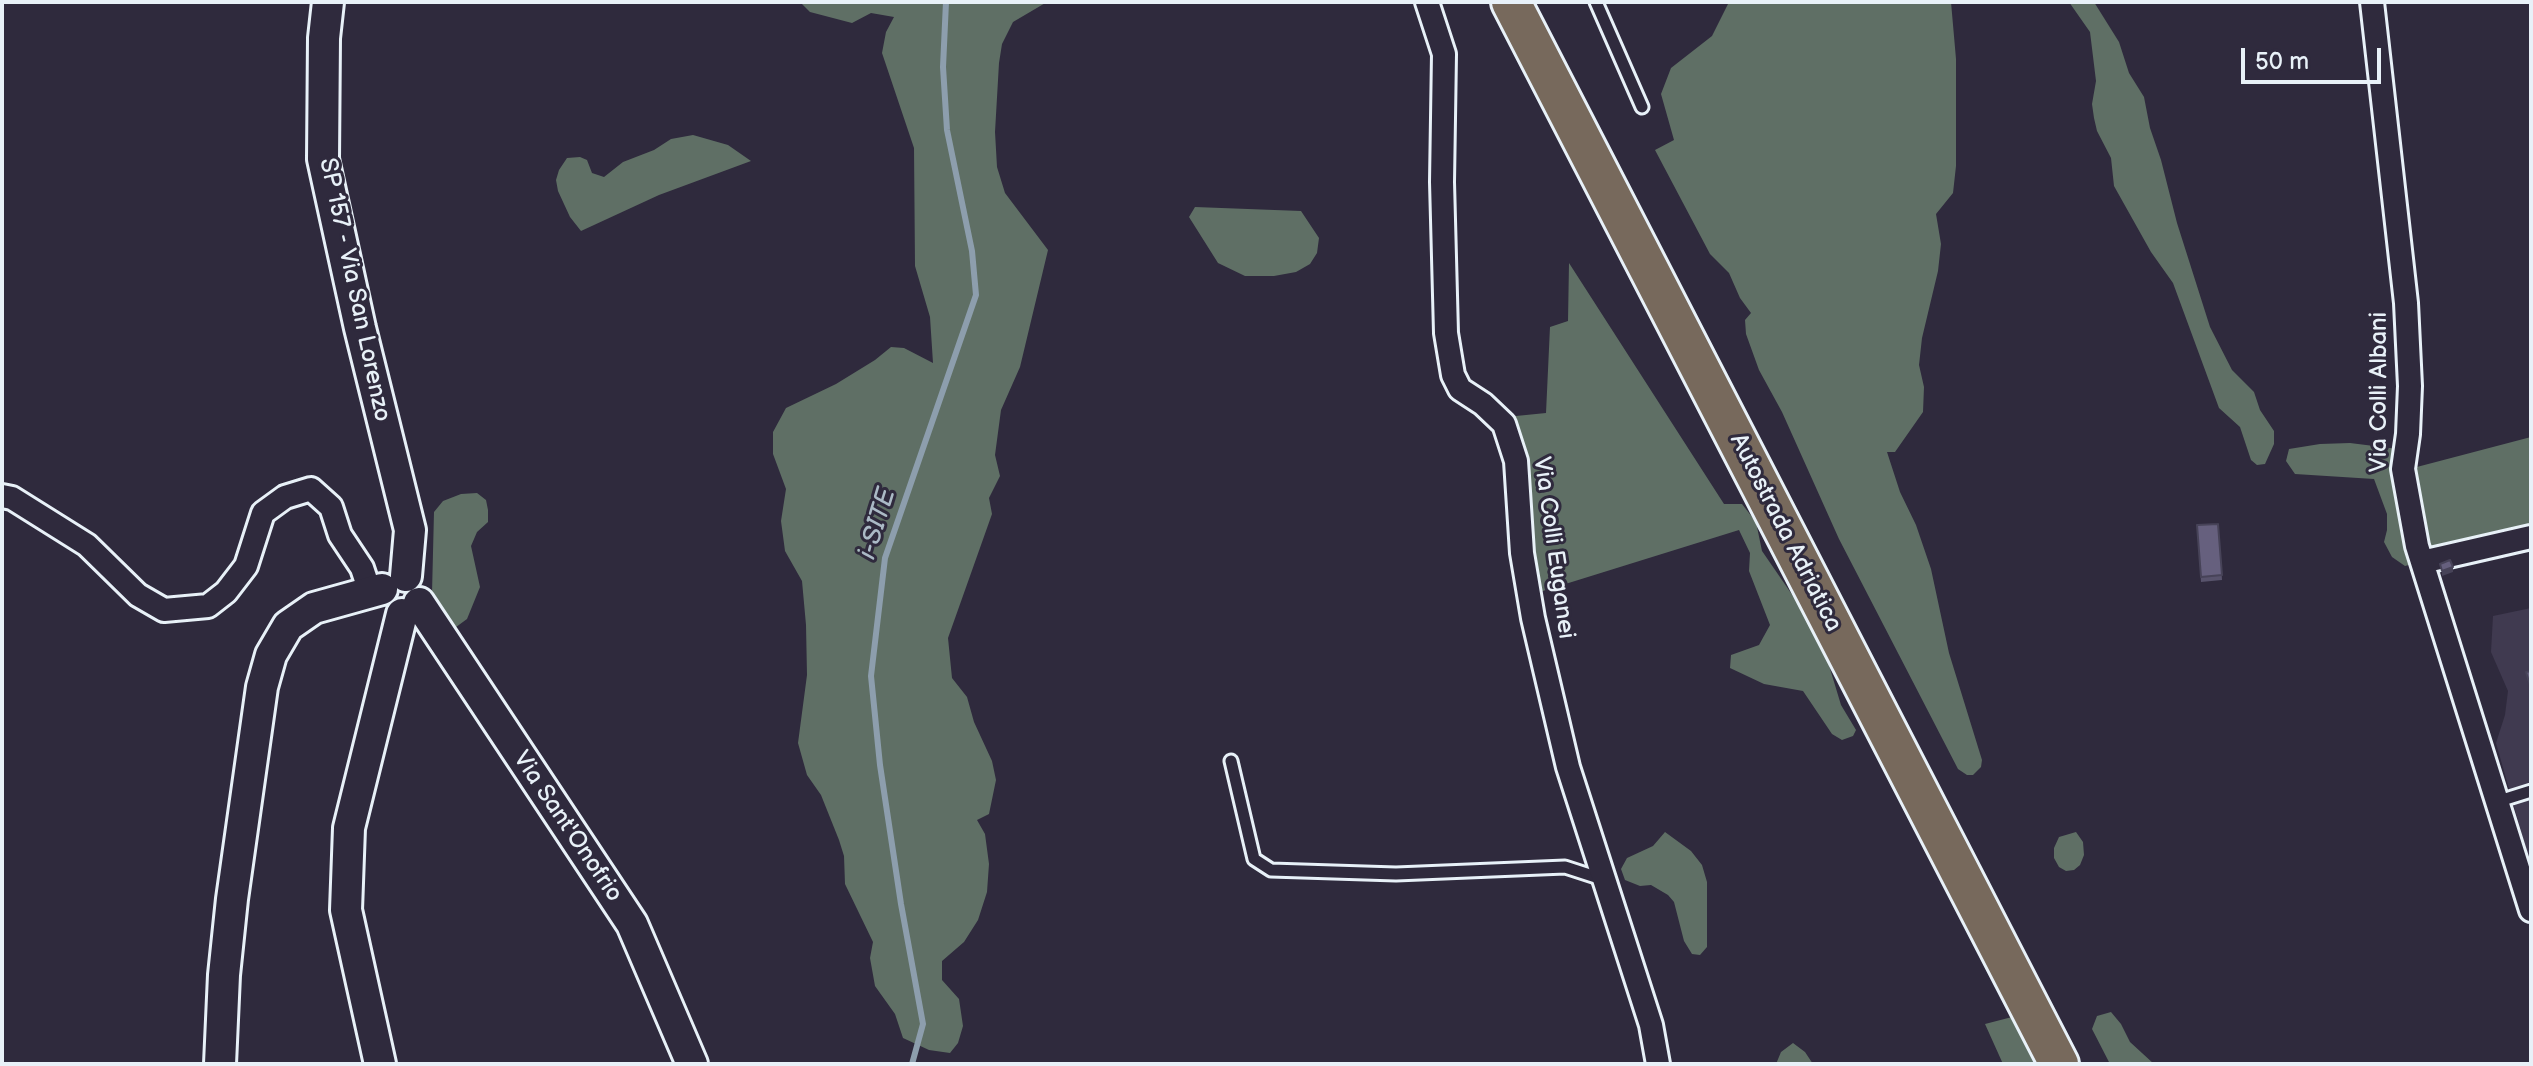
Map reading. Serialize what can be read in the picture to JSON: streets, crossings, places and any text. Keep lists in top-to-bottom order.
{
  "streets": {
    "highway": ["Autostrada Adriatica"],
    "street": [
      "SP 157 - Via San Lorenzo",
      "Via Colli Albani",
      "Via Colli Euganei",
      "Via Sant'Onofrio"
    ]
  },
  "crossings": [
    ["SP 157 - Via San Lorenzo", "Via Sant'Onofrio"]
  ],
  "water": ["i-SITE"],
  "scale_bar": "50 m"
}
